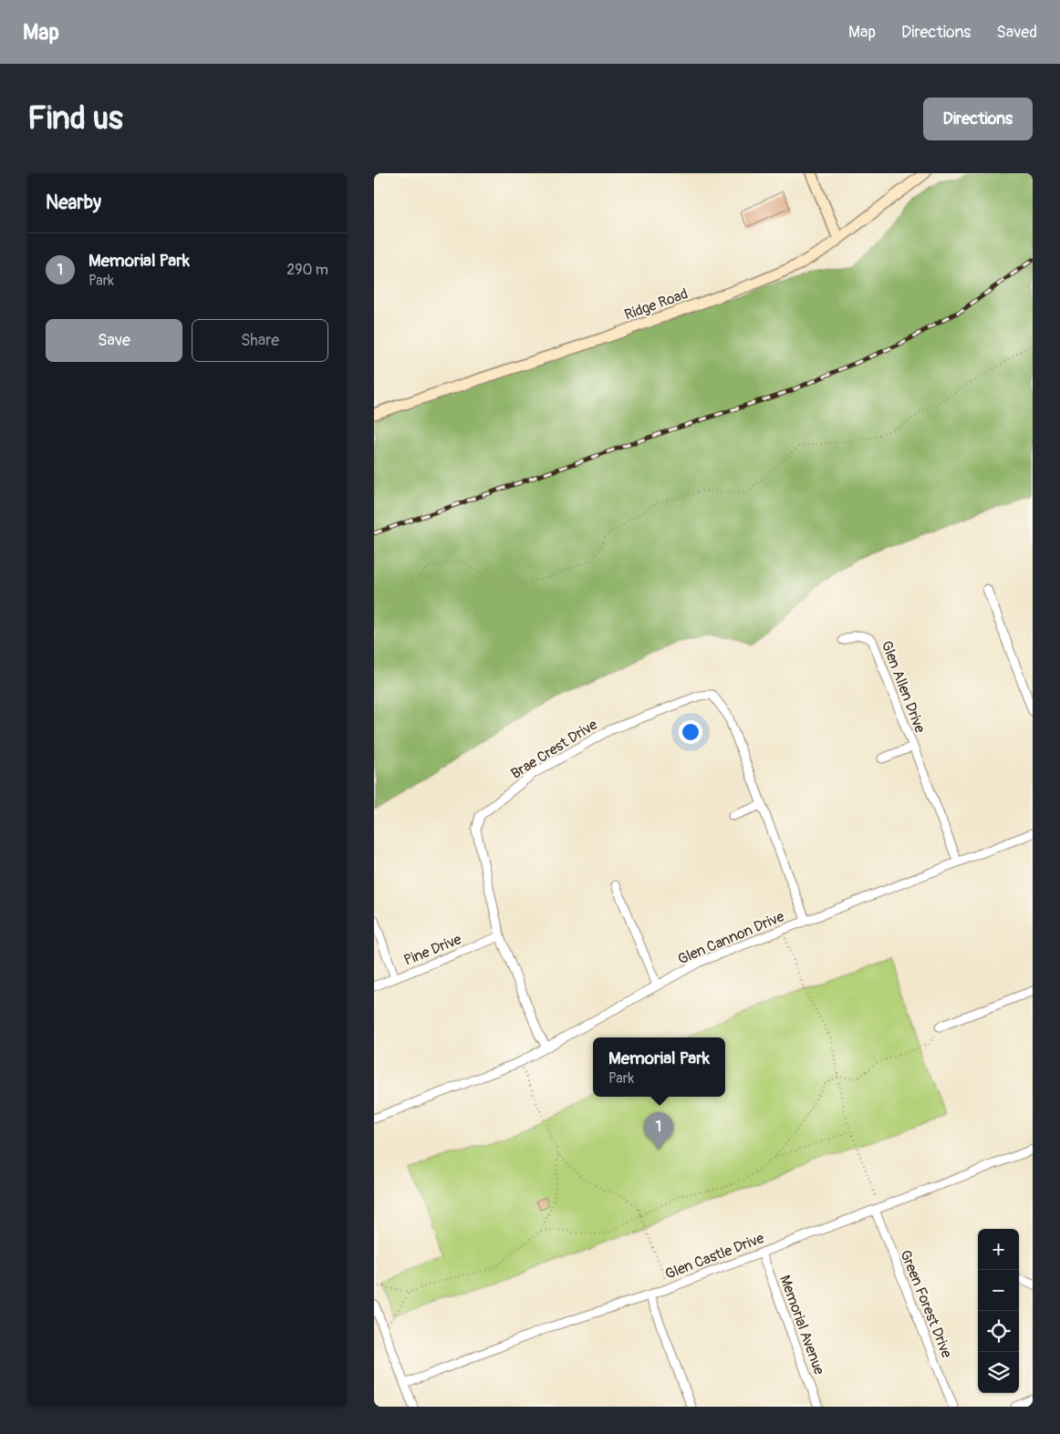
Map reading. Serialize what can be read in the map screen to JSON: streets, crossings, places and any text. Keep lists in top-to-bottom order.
{
  "streets": {
    "main road": ["Ridge Road"],
    "street": [
      "Glen Allen Drive",
      "Brae Crest Drive",
      "Glen Cannon Drive",
      "Pine Drive",
      "Glen Castle Drive",
      "Green Forest Drive",
      "Memorial Avenue"
    ]
  },
  "crossings": [
    ["Glen Allen Drive", "Glen Cannon Drive"],
    ["Brae Crest Drive", "Glen Cannon Drive"],
    ["Brae Crest Drive", "Pine Drive"],
    ["Glen Castle Drive", "Green Forest Drive"],
    ["Glen Castle Drive", "Memorial Avenue"]
  ],
  "page": {
    "header": "Map",
    "nav": ["Map", "Directions", "Saved"],
    "buttons": [
      "Directions",
      ["Save", "Share"]
    ],
    "title": "Find us",
    "heading": "Nearby",
    "list": [
      {
        "mark": "1",
        "name": "Memorial Park",
        "note": "Park",
        "value": "290 m"
      }
    ],
    "popup": ["Memorial Park", "Park"],
    "pins": "1",
    "map_buttons": ["+", "−"]
  }
}
